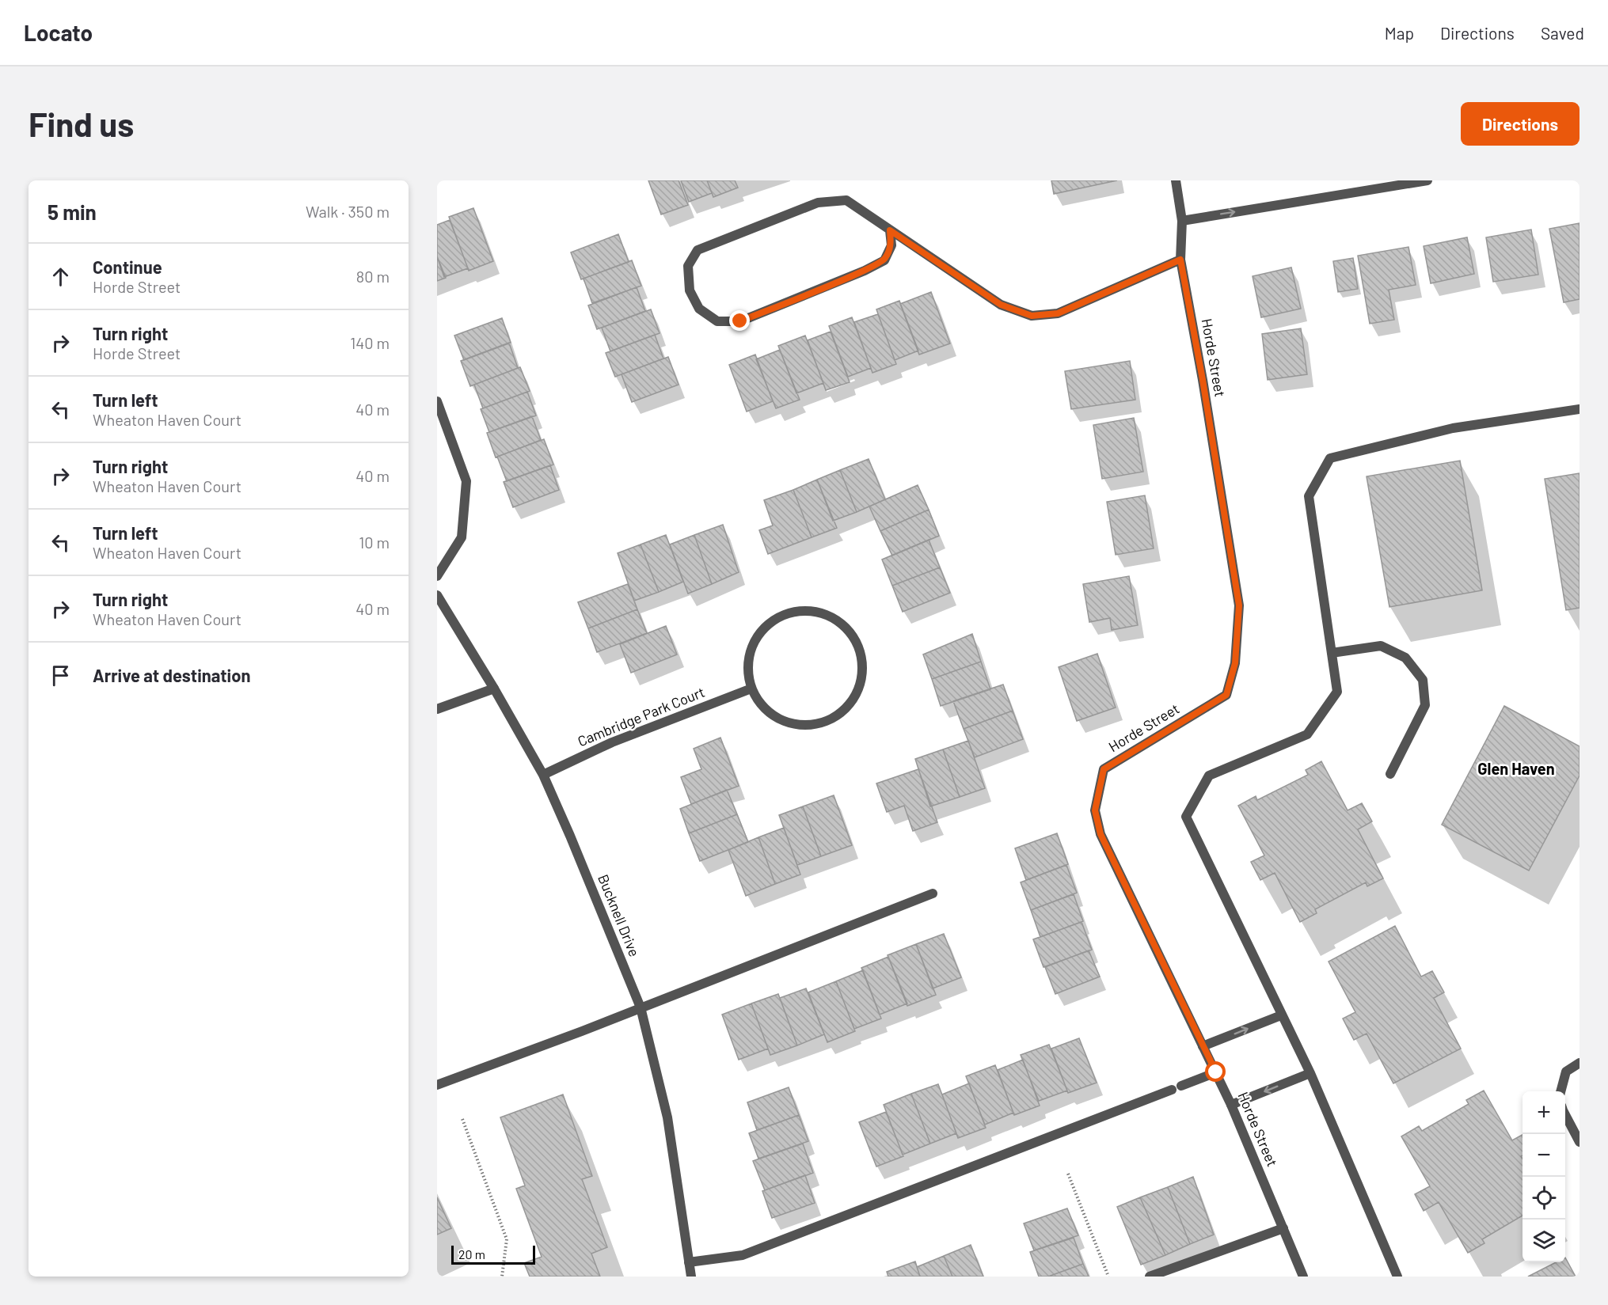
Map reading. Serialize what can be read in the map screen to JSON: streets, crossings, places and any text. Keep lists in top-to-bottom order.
{
  "streets": {
    "street": ["Horde Street", "Cambridge Park Court", "Bucknell Drive"]
  },
  "crossings": [
    ["Cambridge Park Court", "Bucknell Drive"]
  ],
  "districts": ["Glen Haven"],
  "scale_bar": "20 m",
  "page": {
    "header": "Locato",
    "nav": ["Map", "Directions", "Saved"],
    "buttons": "Directions",
    "title": "Find us",
    "heading": ["5 min", "Walk · 350 m"],
    "list": [
      ["Continue", "Horde Street", "80 m"],
      ["Turn right", "Horde Street", "140 m"],
      ["Turn left", "Wheaton Haven Court", "40 m"],
      ["Turn right", "Wheaton Haven Court", "40 m"],
      ["Turn left", "Wheaton Haven Court", "10 m"],
      ["Turn right", "Wheaton Haven Court", "40 m"],
      "Arrive at destination"
    ],
    "map_buttons": ["+", "−"],
    "scale": "20 m"
  }
}
